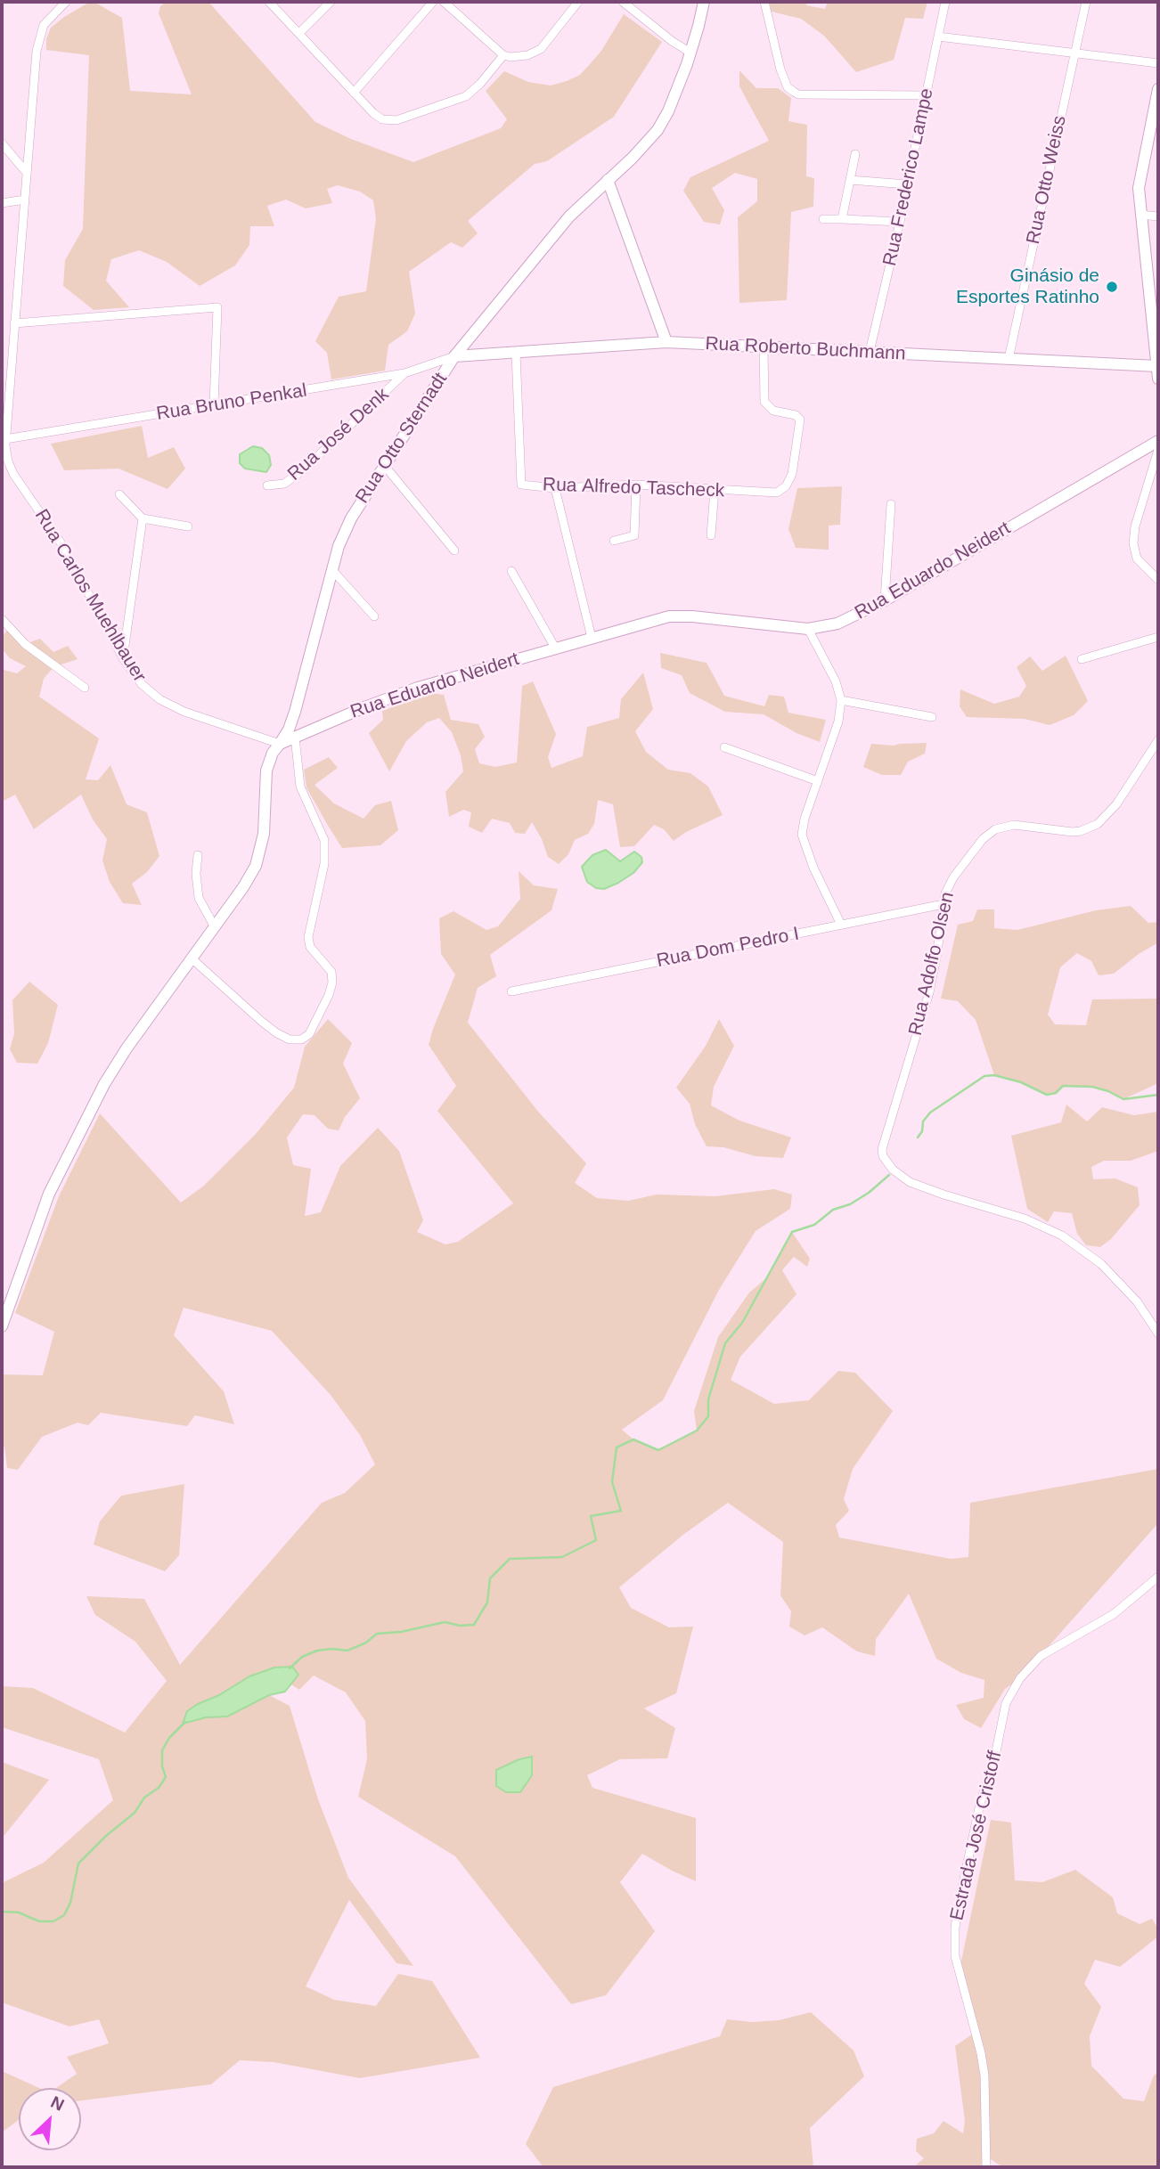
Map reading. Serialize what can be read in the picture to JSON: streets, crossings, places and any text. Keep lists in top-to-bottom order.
{
  "streets": {
    "main road": ["Rua Roberto Buchmann", "Rua Otto Sternadt", "Rua Eduardo Neidert"],
    "street": [
      "Rua Frederico Lampe",
      "Rua Otto Weiss",
      "Rua Bruno Penkal",
      "Rua José Denk",
      "Rua Alfredo Tascheck",
      "Rua Carlos Muehlbauer",
      "Rua Dom Pedro I",
      "Rua Adolfo Olsen",
      "Estrada José Cristoff"
    ]
  },
  "crossings": [
    ["Rua Frederico Lampe", "Rua Roberto Buchmann"],
    ["Rua Otto Weiss", "Rua Roberto Buchmann"],
    ["Rua Roberto Buchmann", "Rua Bruno Penkal"],
    ["Rua Roberto Buchmann", "Rua Otto Sternadt"],
    ["Rua Roberto Buchmann", "Rua Alfredo Tascheck"],
    ["Rua Bruno Penkal", "Rua José Denk"],
    ["Rua Bruno Penkal", "Rua Otto Sternadt"],
    ["Rua Bruno Penkal", "Rua Carlos Muehlbauer"],
    ["Rua Otto Sternadt", "Rua Eduardo Neidert"],
    ["Rua Otto Sternadt", "Rua Carlos Muehlbauer"],
    ["Rua Eduardo Neidert", "Rua Carlos Muehlbauer"],
    ["Rua Dom Pedro I", "Rua Adolfo Olsen"]
  ],
  "places": ["Ginásio de Esportes Ratinho"],
  "north": "top right"
}
